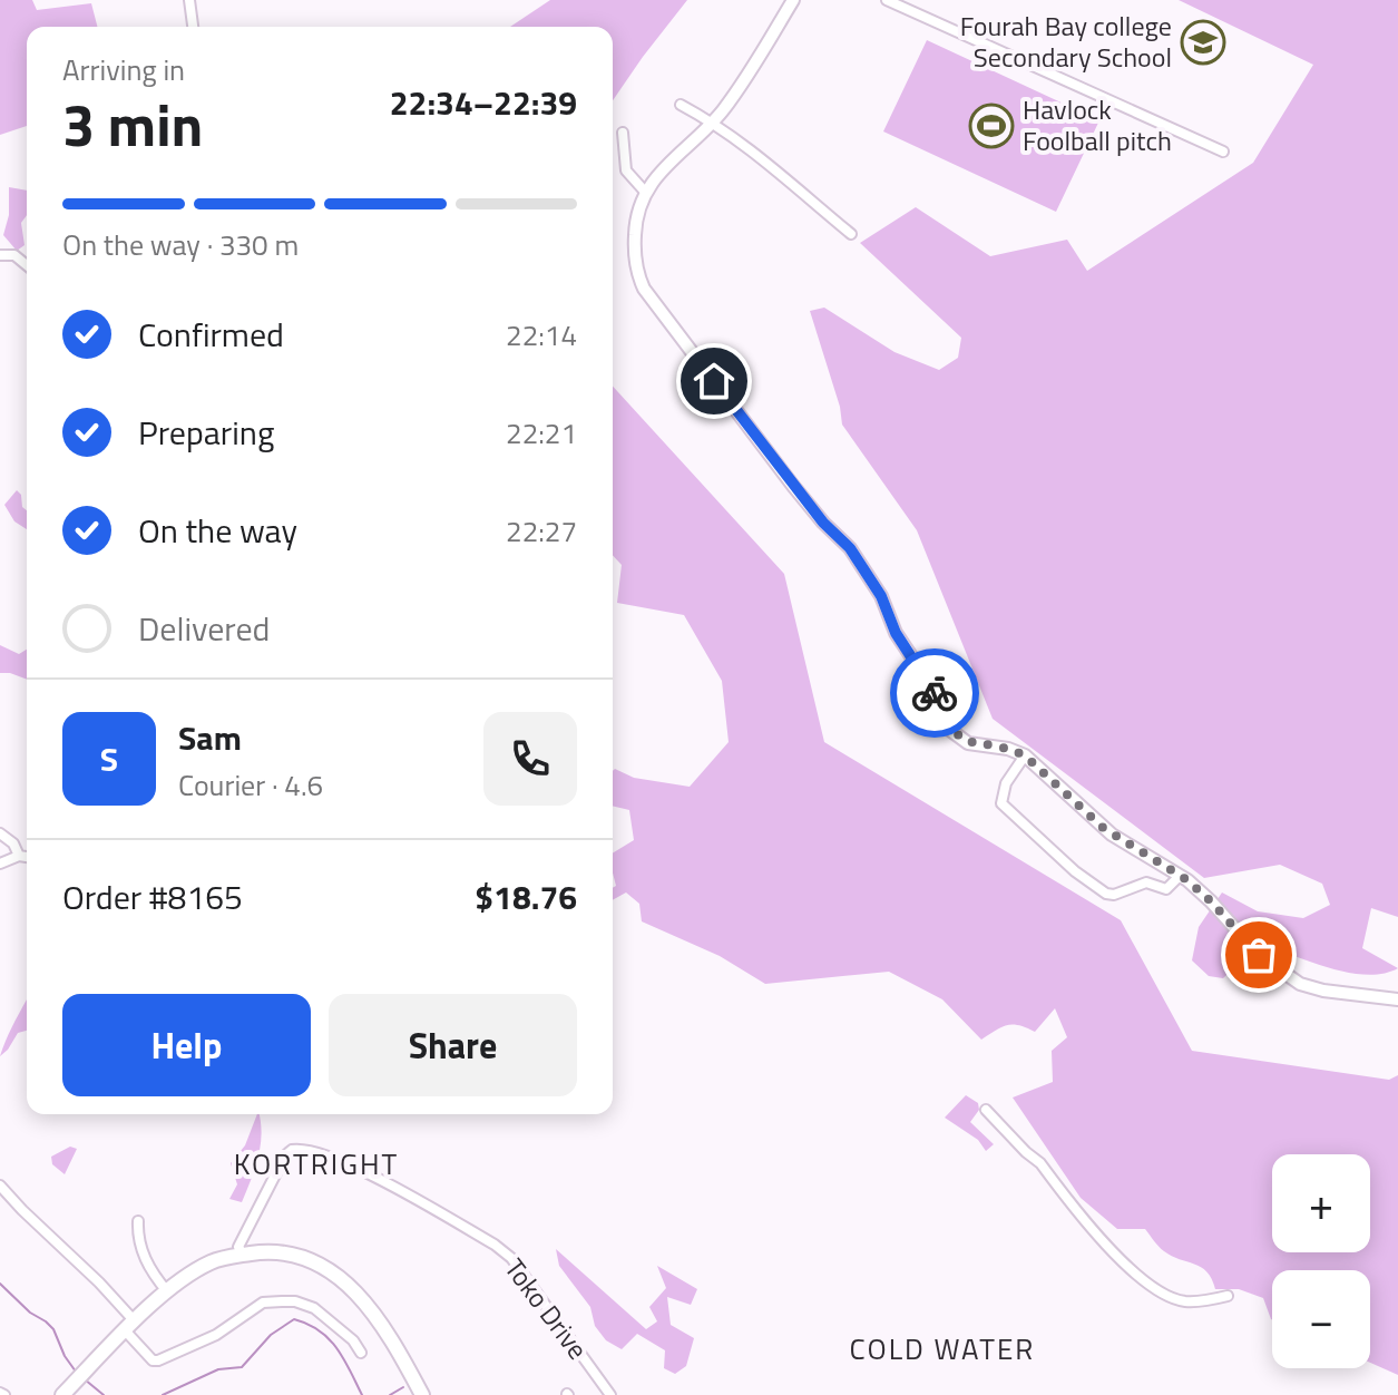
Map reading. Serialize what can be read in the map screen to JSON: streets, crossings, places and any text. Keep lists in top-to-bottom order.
{
  "streets": {
    "street": ["Toko Drive"]
  },
  "districts": ["KORTRIGHT", "COLD WATER"],
  "places": {
    "school or university": ["Fourah Bay college Secondary School"],
    "sports": ["Havlock Foolball pitch"]
  },
  "page": {
    "heading": ["3 min", "Arriving in", "22:34–22:39"],
    "panel": [
      "Sam",
      "Courier · 4.6",
      "Order #8165",
      "$18.76"
    ],
    "bar": "On the way · 330 m",
    "list": [
      ["Confirmed", "22:14"],
      ["Preparing", "22:21"],
      ["On the way", "22:27"],
      "Delivered"
    ],
    "round": "S",
    "buttons": ["Help", "Share"],
    "map_buttons": ["+", "−"]
  }
}
